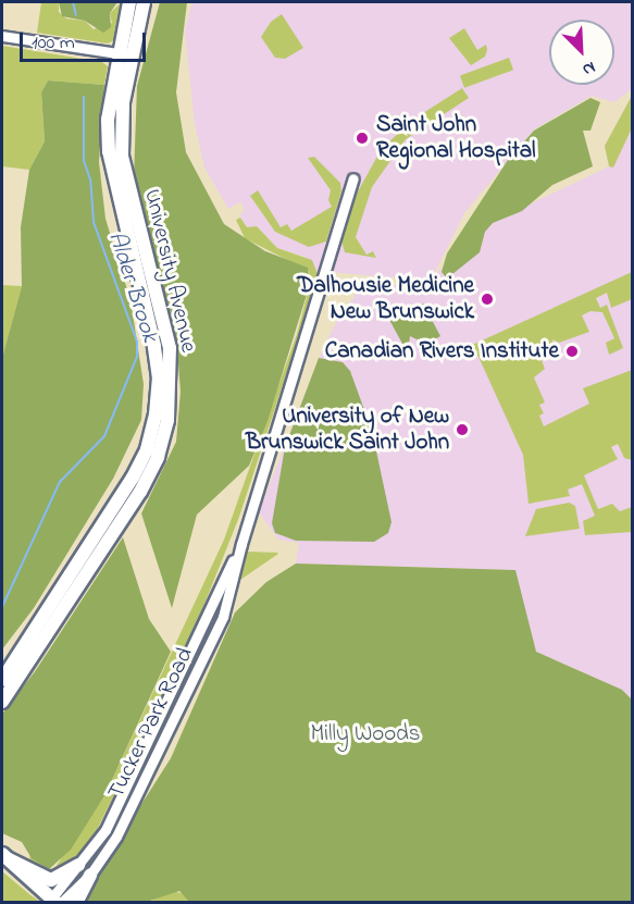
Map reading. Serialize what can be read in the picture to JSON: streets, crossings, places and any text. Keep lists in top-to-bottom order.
{
  "streets": {
    "main road": ["University Avenue"],
    "street": ["Tucker Park Road"]
  },
  "water": ["Alder Brook"],
  "parks": ["Milly Woods"],
  "places": [
    "Saint John Regional Hospital",
    "Dalhousie Medicine New Brunswick",
    "Canadian Rivers Institute",
    "University of New Brunswick Saint John"
  ],
  "scale_bar": "100 m",
  "north": "bottom right"
}
